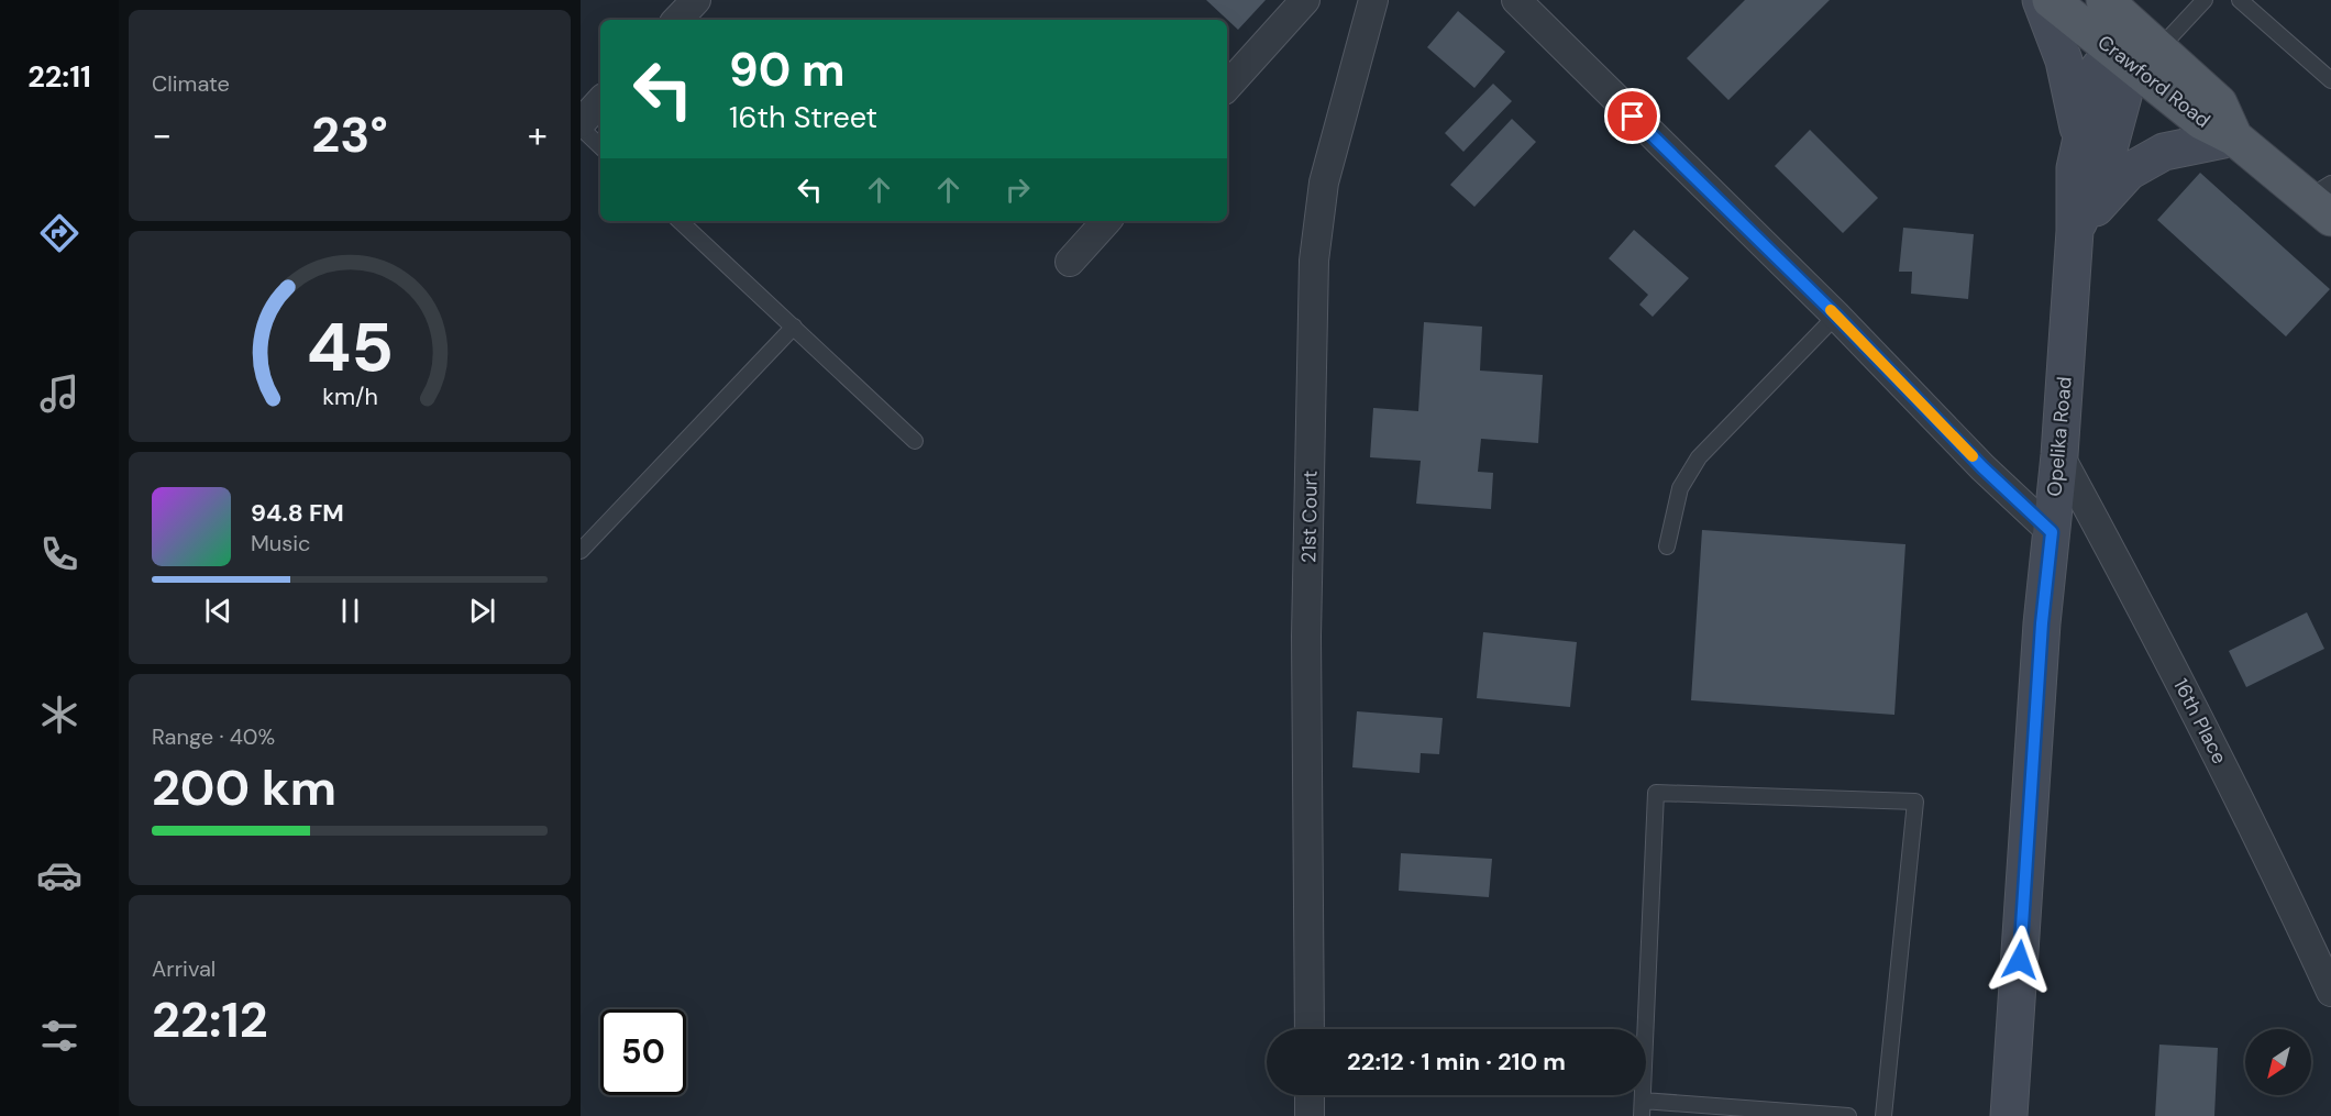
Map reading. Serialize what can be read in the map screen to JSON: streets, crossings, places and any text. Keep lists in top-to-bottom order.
{
  "streets": {
    "main road": ["Crawford Road", "Opelika Road"],
    "street": ["21st Court", "16th Place"]
  },
  "crossings": [
    ["Crawford Road", "Opelika Road"],
    ["Opelika Road", "16th Place"]
  ],
  "north": "bottom left",
  "page": {
    "tabs": "22:11",
    "tile": [
      "Climate",
      ["Range · 40%", "200 km"],
      ["Arrival", "22:12"]
    ],
    "turn": ["90 m", "16th Street"],
    "heat": ["−", "23°", "+"],
    "song": ["94.8 FM", "Music"],
    "limit": "50",
    "trip": "22:12 · 1 min · 210 m",
    "gauge": ["45", "km/h"]
  }
}
